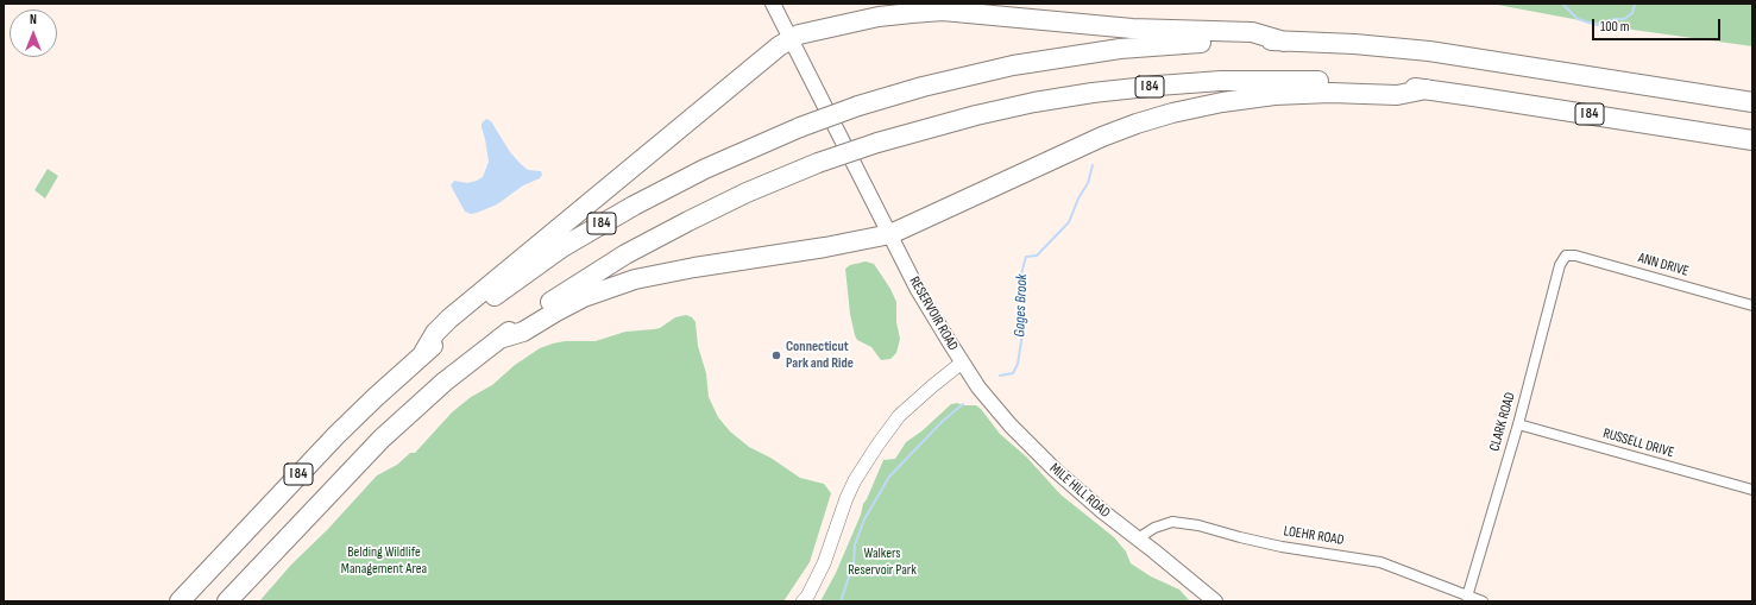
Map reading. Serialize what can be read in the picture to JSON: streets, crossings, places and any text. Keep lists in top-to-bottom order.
{
  "streets": {
    "highway": ["I 84"],
    "main road": ["RESERVOIR ROAD", "MILE HILL ROAD"],
    "street": [
      "ANN DRIVE",
      "CLARK ROAD",
      "RUSSELL DRIVE",
      "LOEHR ROAD"
    ]
  },
  "crossings": [
    ["ANN DRIVE", "CLARK ROAD"],
    ["RESERVOIR ROAD", "MILE HILL ROAD"],
    ["CLARK ROAD", "RUSSELL DRIVE"],
    ["CLARK ROAD", "LOEHR ROAD"],
    ["MILE HILL ROAD", "LOEHR ROAD"]
  ],
  "water": ["Gages Brook"],
  "parks": ["Belding Wildlife Management Area", "Walkers Reservoir Park"],
  "places": ["Connecticut Park and Ride"],
  "scale_bar": "100 m",
  "north": "top"
}
